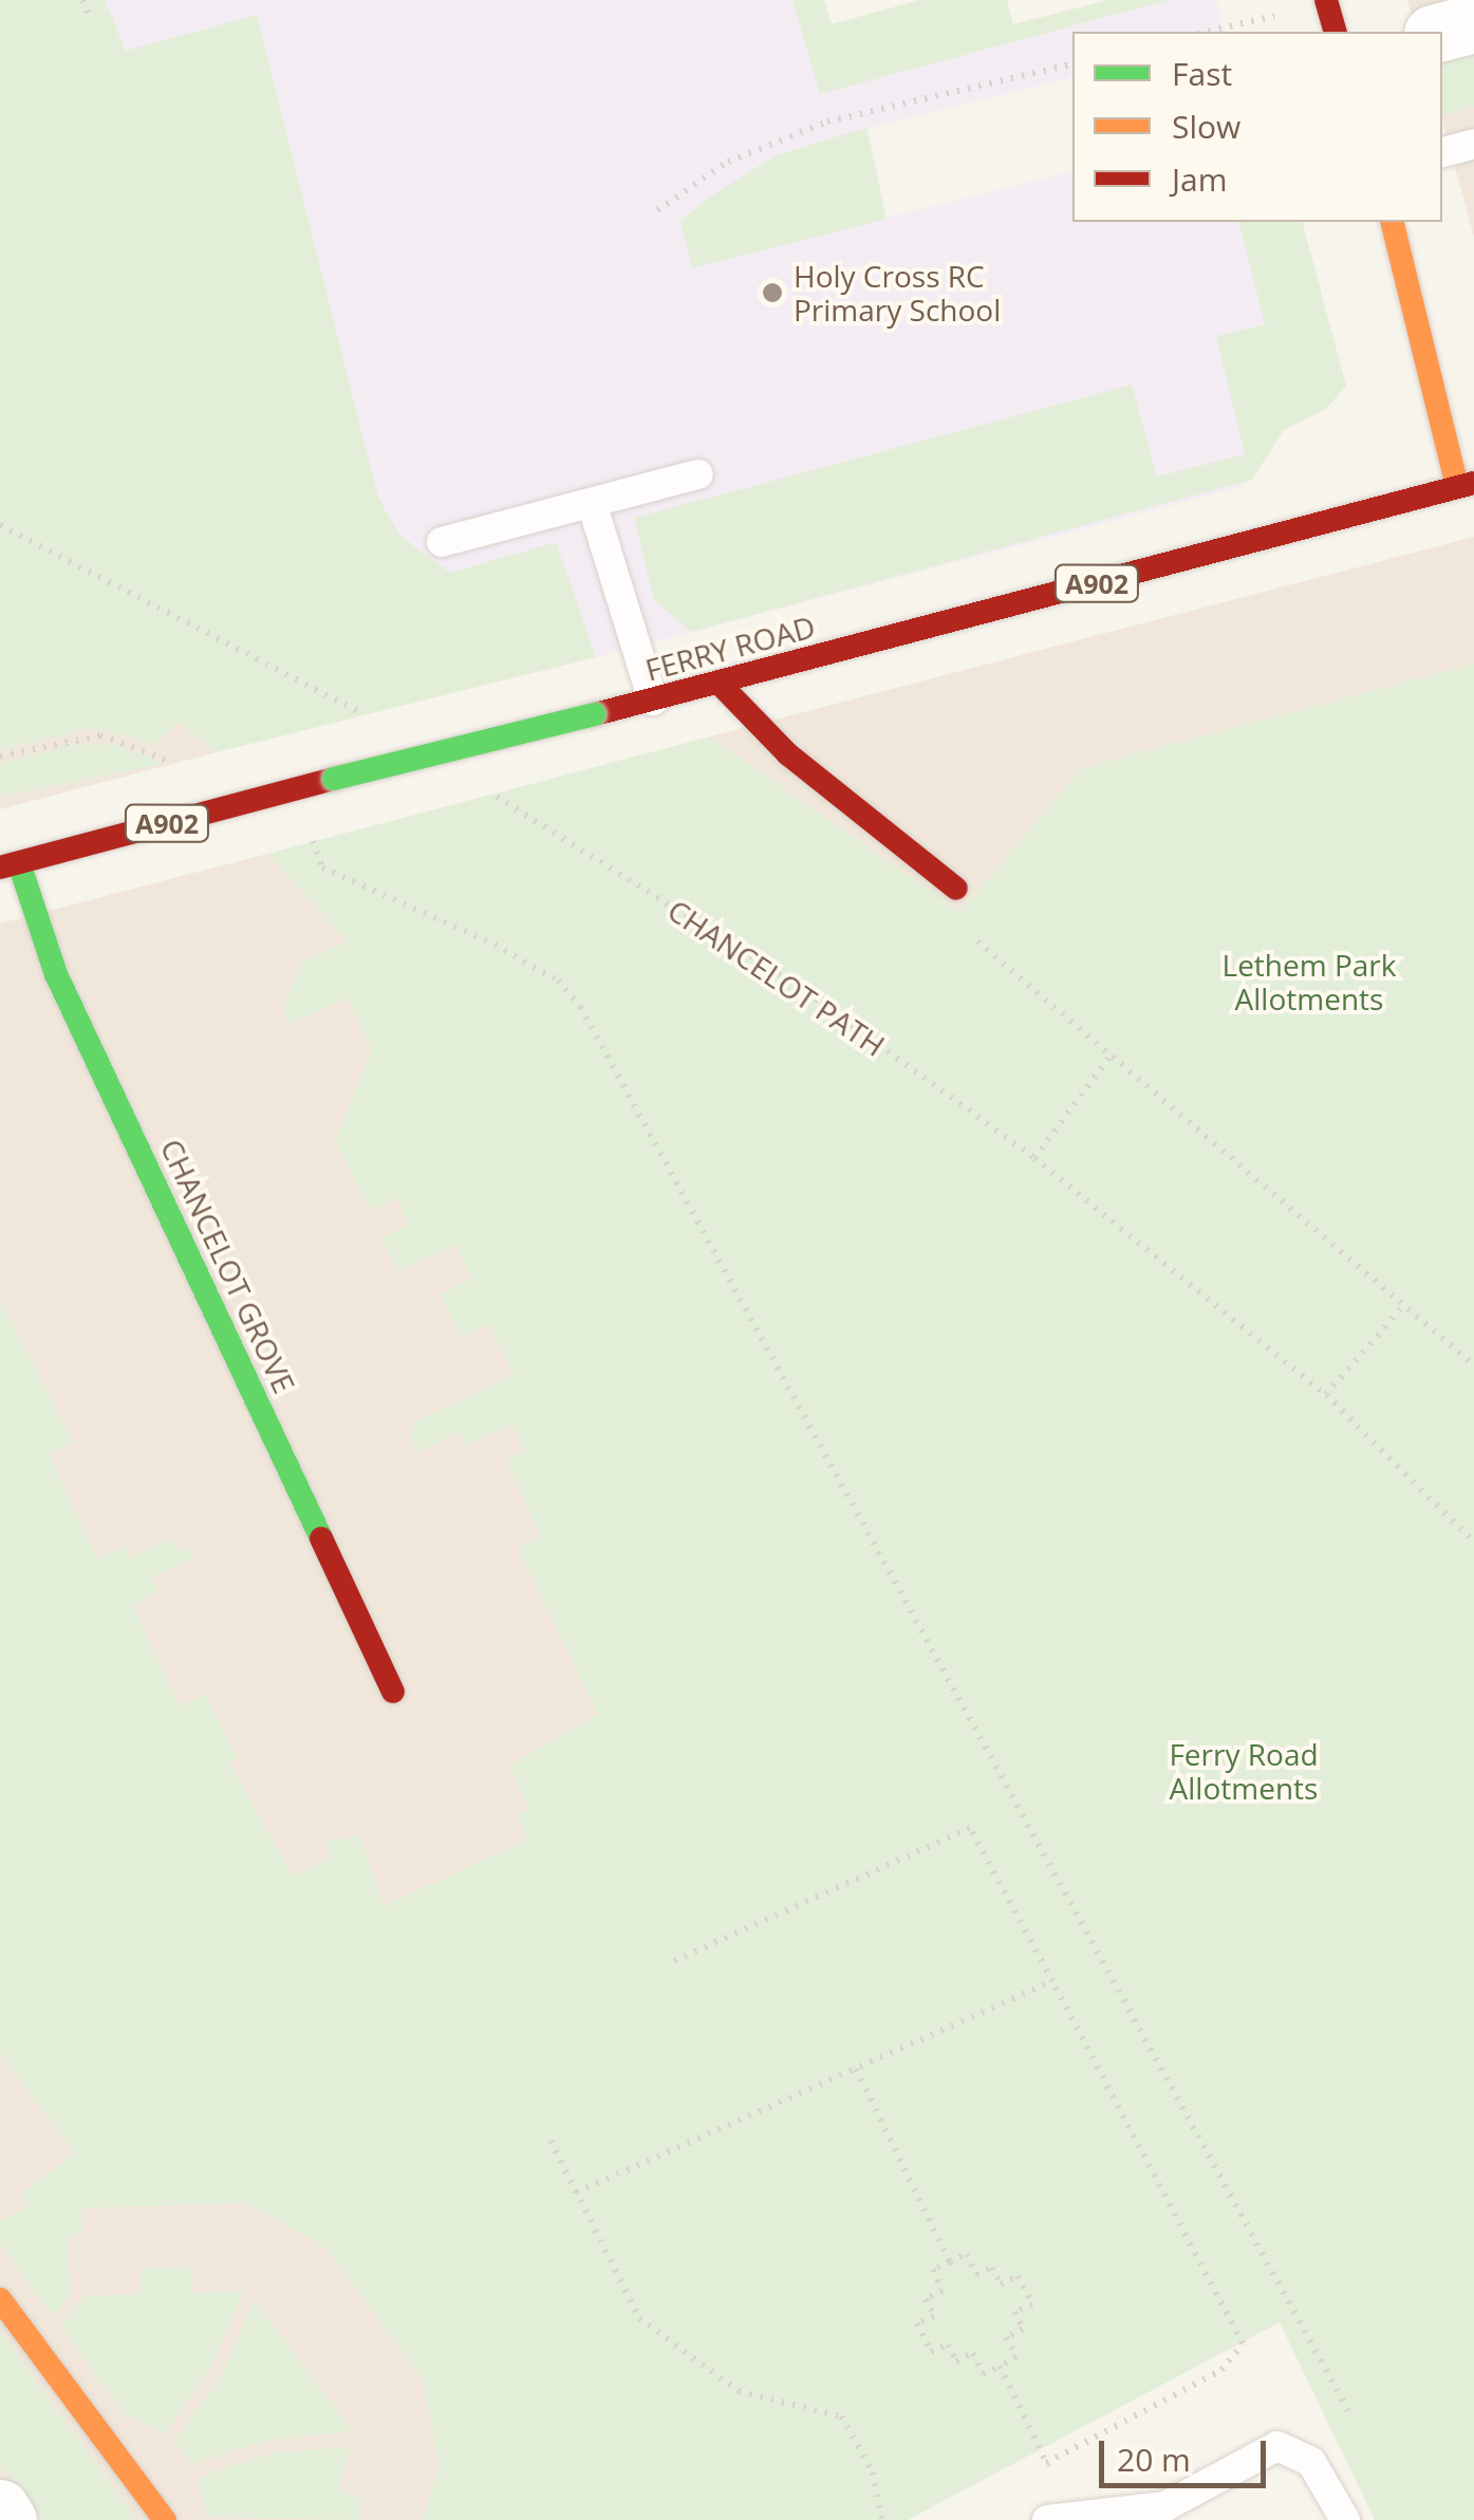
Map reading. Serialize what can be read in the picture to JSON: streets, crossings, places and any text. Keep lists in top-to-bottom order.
{
  "streets": {
    "street": ["A902", "FERRY ROAD", "CHANCELOT GROVE"],
    "path": ["CHANCELOT PATH"]
  },
  "crossings": [
    ["FERRY ROAD", "CHANCELOT GROVE"]
  ],
  "parks": ["Lethem Park Allotments", "Ferry Road Allotments"],
  "places": ["Holy Cross RC Primary School"],
  "legend": ["Fast", "Slow", "Jam"],
  "scale_bar": "20 m"
}
